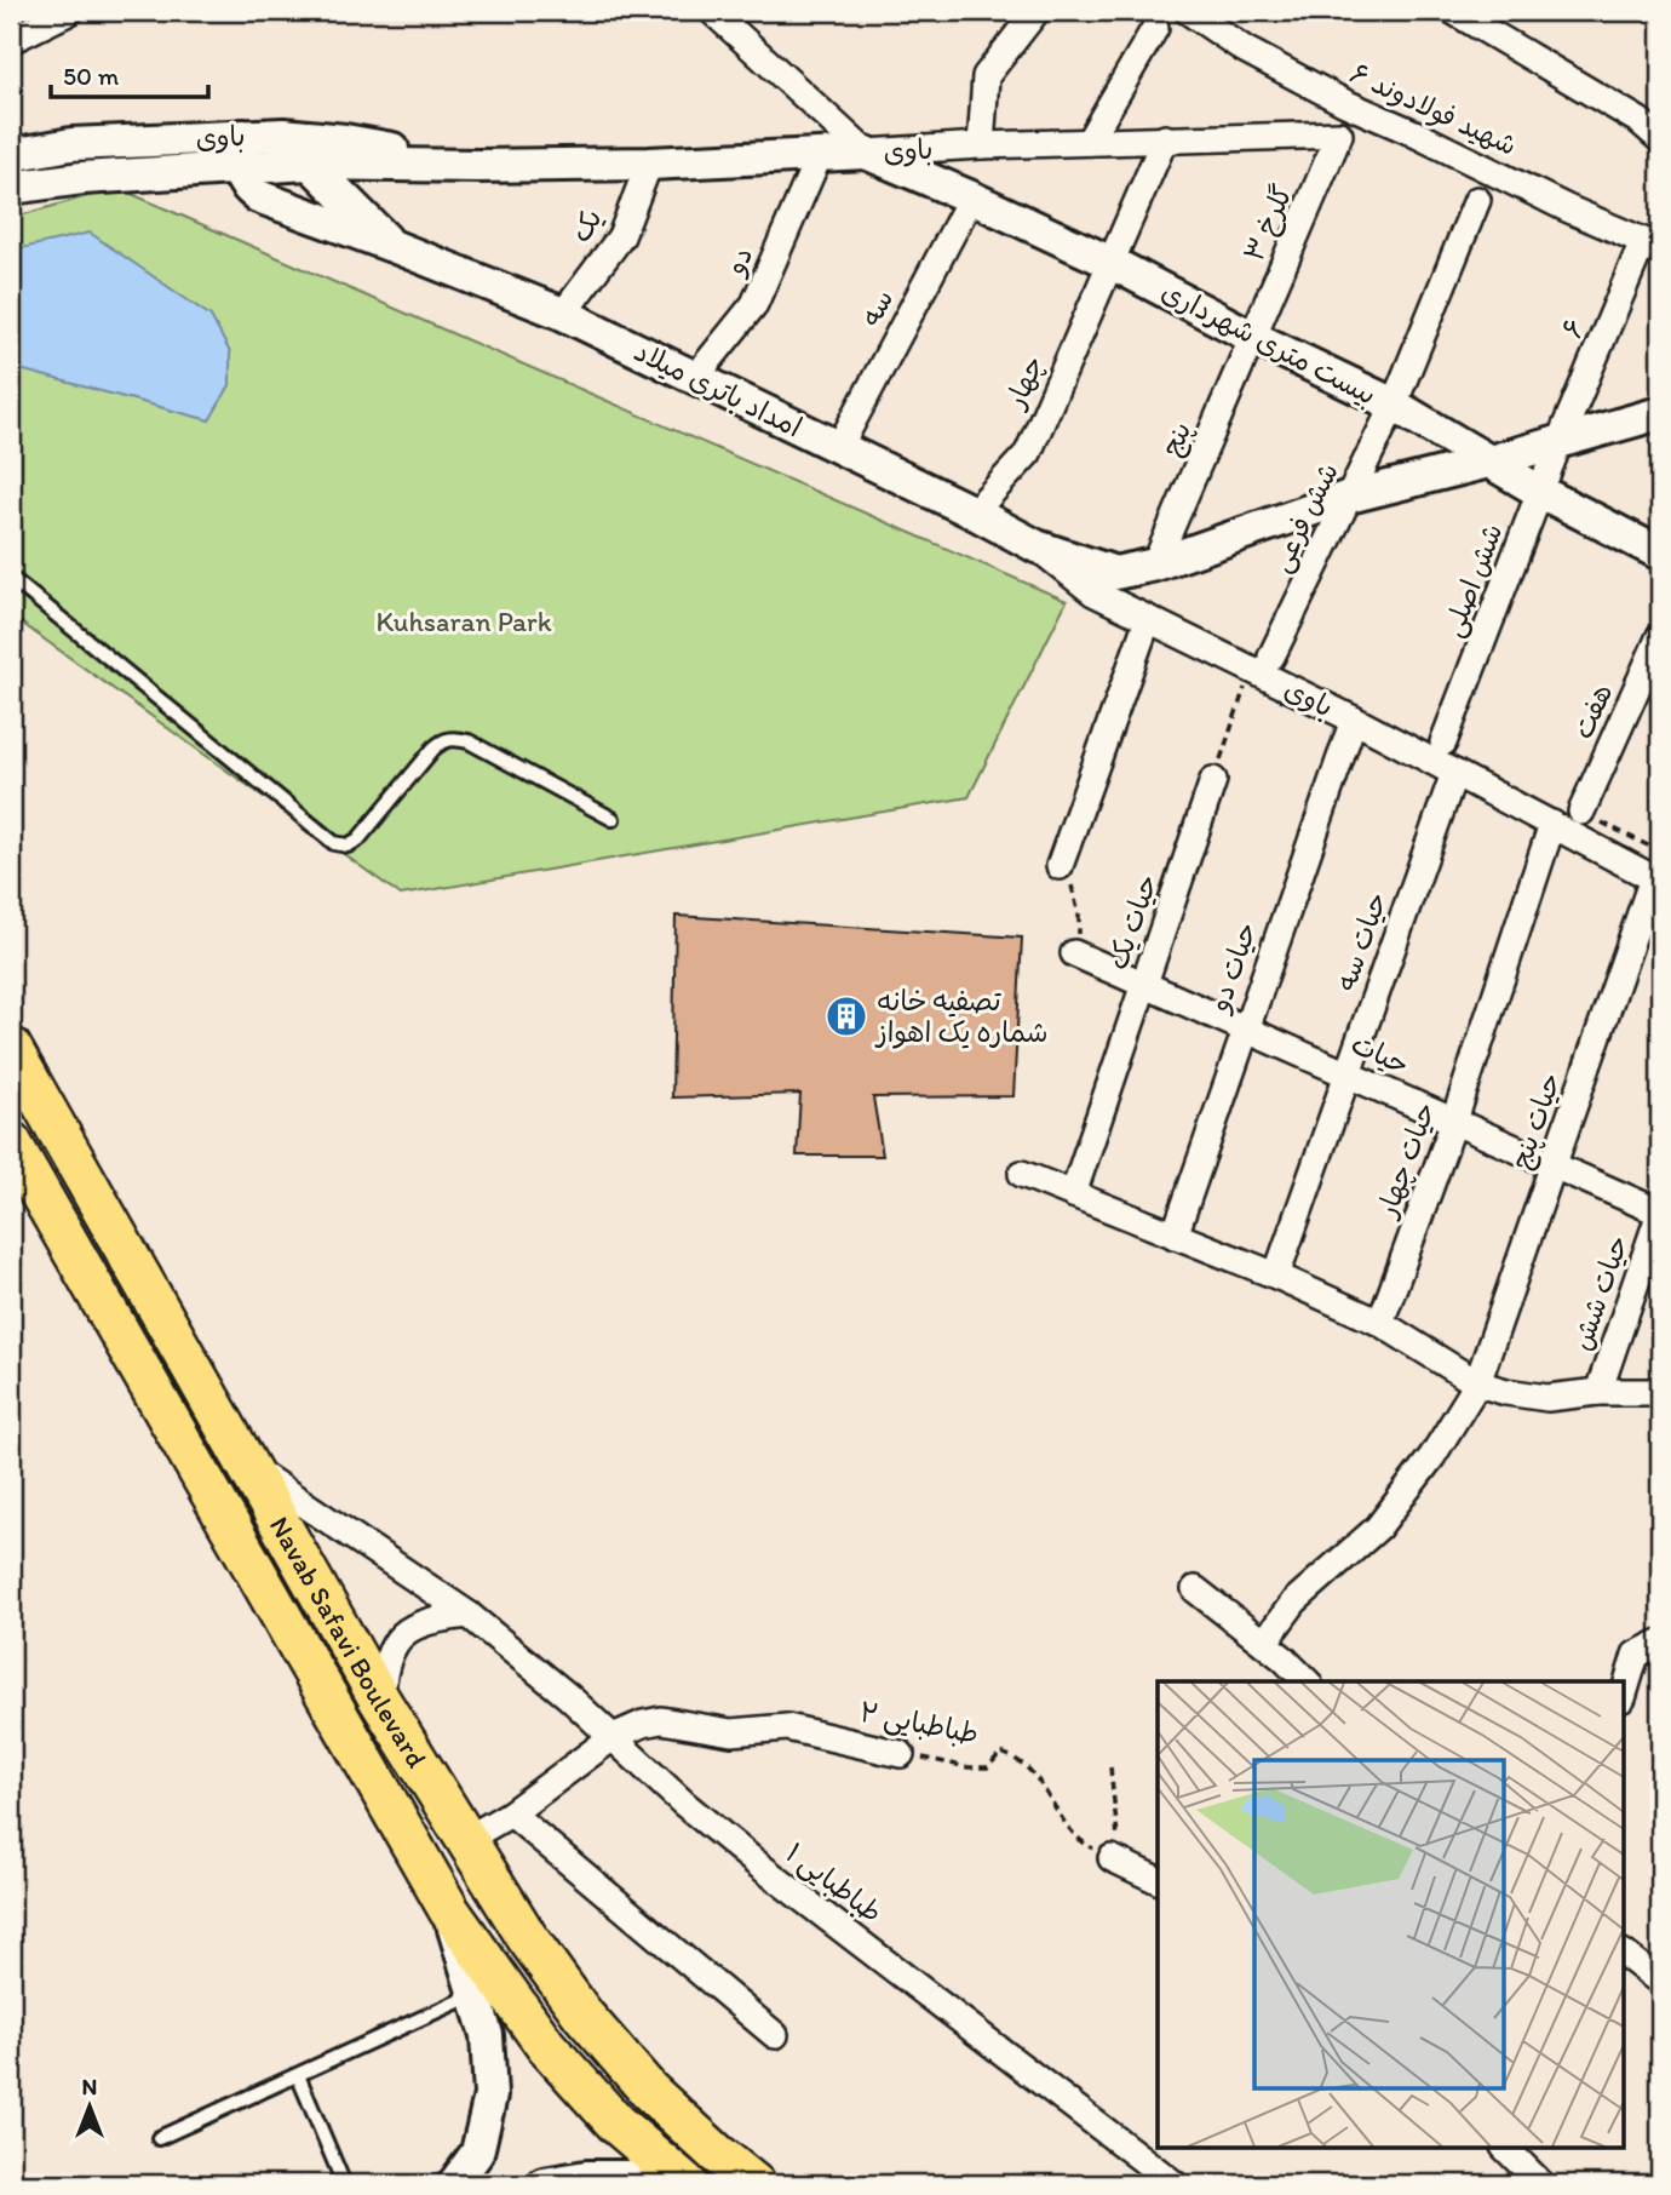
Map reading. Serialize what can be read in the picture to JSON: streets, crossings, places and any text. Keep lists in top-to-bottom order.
{
  "streets": {
    "main road": ["Navab Safavi Boulevard"],
    "street": [
      "شهید فولادوند ۶",
      "باوی",
      "گلرخ ۳",
      "یک",
      "دو",
      "سه",
      "۶",
      "بیست متری شهرداری",
      "چهار",
      "امداد باتری میلاد",
      "پنج",
      "شش فرعی",
      "شش اصلی",
      "هفت",
      "حیات یک",
      "حیات سه",
      "حیات دو",
      "حیات",
      "حیات پنج",
      "حیات چهار",
      "حیات شش",
      "طباطبایی ۲",
      "طباطبایی ۱"
    ]
  },
  "crossings": [
    ["شهید فولادوند ۶", "۶"],
    ["باوی", "گلرخ ۳"],
    ["باوی", "یک"],
    ["باوی", "دو"],
    ["باوی", "بیست متری شهرداری"],
    ["باوی", "چهار"],
    ["باوی", "امداد باتری میلاد"],
    ["باوی", "شش فرعی"],
    ["باوی", "حیات سه"],
    ["باوی", "حیات دو"],
    ["باوی", "حیات پنج"],
    ["باوی", "حیات چهار"],
    ["گلرخ ۳", "بیست متری شهرداری"],
    ["گلرخ ۳", "پنج"],
    ["یک", "امداد باتری میلاد"],
    ["دو", "امداد باتری میلاد"],
    ["سه", "بیست متری شهرداری"],
    ["سه", "امداد باتری میلاد"],
    ["۶", "شش اصلی"],
    ["بیست متری شهرداری", "چهار"],
    ["بیست متری شهرداری", "پنج"],
    ["بیست متری شهرداری", "شش فرعی"],
    ["بیست متری شهرداری", "شش اصلی"],
    ["چهار", "امداد باتری میلاد"],
    ["حیات یک", "حیات"],
    ["حیات سه", "حیات"],
    ["حیات دو", "حیات"],
    ["حیات", "حیات پنج"],
    ["حیات", "حیات چهار"],
    ["حیات", "حیات شش"],
    ["Navab Safavi Boulevard", "طباطبایی ۲"],
    ["Navab Safavi Boulevard", "طباطبایی ۱"],
    ["طباطبایی ۲", "طباطبایی ۱"]
  ],
  "parks": ["Kuhsaran Park"],
  "places": {
    "building": ["تصفیه خانه شماره یک اهواز"]
  },
  "scale_bar": "50 m",
  "north": "top"
}
